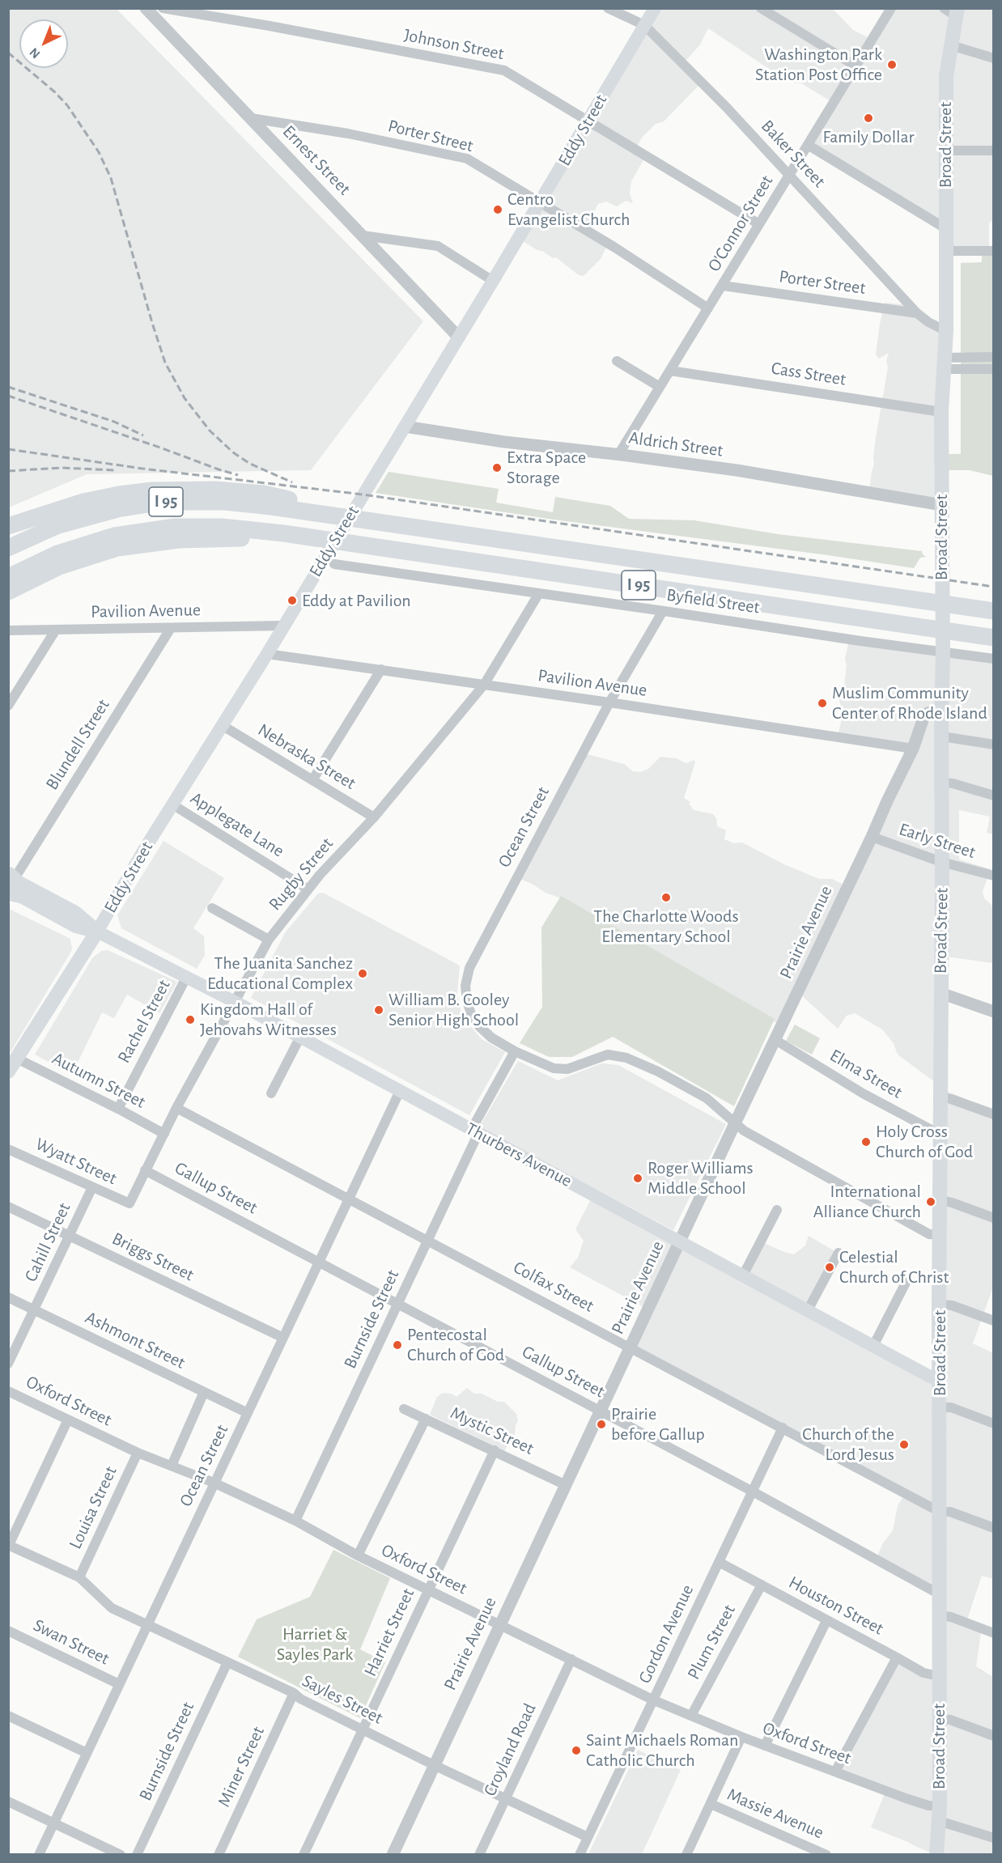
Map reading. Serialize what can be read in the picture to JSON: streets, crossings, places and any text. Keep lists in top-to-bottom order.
{
  "streets": {
    "highway": ["I 95"],
    "main road": ["Eddy Street", "Broad Street", "Thurbers Avenue"],
    "street": [
      "Johnson Street",
      "Porter Street",
      "Baker Street",
      "Ernest Street",
      "O'Connor Street",
      "Cass Street",
      "Aldrich Street",
      "Byfield Street",
      "Pavilion Avenue",
      "Blundell Street",
      "Nebraska Street",
      "Applegate Lane",
      "Ocean Street",
      "Early Street",
      "Rugby Street",
      "Prairie Avenue",
      "Rachel Street",
      "Elma Street",
      "Autumn Street",
      "Wyatt Street",
      "Gallup Street",
      "Cahill Street",
      "Briggs Street",
      "Colfax Street",
      "Burnside Street",
      "Ashmont Street",
      "Oxford Street",
      "Mystic Street",
      "Louisa Street",
      "Houston Street",
      "Harriet Street",
      "Gordon Avenue",
      "Swan Street",
      "Plum Street",
      "Sayles Street",
      "Croyland Road",
      "Miner Street",
      "Massie Avenue"
    ]
  },
  "crossings": [
    ["Johnson Street", "Eddy Street"],
    ["Johnson Street", "O'Connor Street"],
    ["Eddy Street", "Porter Street"],
    ["Eddy Street", "Baker Street"],
    ["Eddy Street", "Ernest Street"],
    ["Eddy Street", "Aldrich Street"],
    ["Eddy Street", "Pavilion Avenue"],
    ["Eddy Street", "Nebraska Street"],
    ["Eddy Street", "Applegate Lane"],
    ["Eddy Street", "Autumn Street"],
    ["Eddy Street", "Thurbers Avenue"],
    ["Porter Street", "Baker Street"],
    ["Porter Street", "Ernest Street"],
    ["Porter Street", "O'Connor Street"],
    ["Broad Street", "Baker Street"],
    ["Broad Street", "Cass Street"],
    ["Broad Street", "Aldrich Street"],
    ["Broad Street", "Byfield Street"],
    ["Broad Street", "Ocean Street"],
    ["Broad Street", "Early Street"],
    ["Broad Street", "Prairie Avenue"],
    ["Broad Street", "Elma Street"],
    ["Broad Street", "Thurbers Avenue"],
    ["Broad Street", "Gallup Street"],
    ["Broad Street", "Colfax Street"],
    ["Broad Street", "Oxford Street"],
    ["Broad Street", "Houston Street"],
    ["Baker Street", "O'Connor Street"],
    ["O'Connor Street", "Cass Street"],
    ["O'Connor Street", "Aldrich Street"],
    ["Byfield Street", "Ocean Street"],
    ["Byfield Street", "Rugby Street"],
    ["Pavilion Avenue", "Blundell Street"],
    ["Pavilion Avenue", "Ocean Street"],
    ["Pavilion Avenue", "Rugby Street"],
    ["Pavilion Avenue", "Prairie Avenue"],
    ["Blundell Street", "Thurbers Avenue"],
    ["Nebraska Street", "Rugby Street"],
    ["Applegate Lane", "Rugby Street"],
    ["Ocean Street", "Prairie Avenue"],
    ["Ocean Street", "Thurbers Avenue"],
    ["Ocean Street", "Gallup Street"],
    ["Ocean Street", "Briggs Street"],
    ["Ocean Street", "Colfax Street"],
    ["Ocean Street", "Burnside Street"],
    ["Ocean Street", "Ashmont Street"],
    ["Ocean Street", "Oxford Street"],
    ["Ocean Street", "Swan Street"],
    ["Ocean Street", "Sayles Street"],
    ["Early Street", "Prairie Avenue"],
    ["Rugby Street", "Autumn Street"],
    ["Rugby Street", "Thurbers Avenue"],
    ["Rugby Street", "Wyatt Street"],
    ["Rugby Street", "Gallup Street"],
    ["Rugby Street", "Colfax Street"],
    ["Prairie Avenue", "Elma Street"],
    ["Prairie Avenue", "Thurbers Avenue"],
    ["Prairie Avenue", "Gallup Street"],
    ["Prairie Avenue", "Colfax Street"],
    ["Prairie Avenue", "Oxford Street"],
    ["Prairie Avenue", "Mystic Street"],
    ["Prairie Avenue", "Sayles Street"],
    ["Rachel Street", "Autumn Street"],
    ["Rachel Street", "Thurbers Avenue"],
    ["Thurbers Avenue", "Burnside Street"],
    ["Wyatt Street", "Cahill Street"],
    ["Gallup Street", "Burnside Street"],
    ["Gallup Street", "Gordon Avenue"],
    ["Cahill Street", "Briggs Street"],
    ["Cahill Street", "Ashmont Street"],
    ["Colfax Street", "Burnside Street"],
    ["Colfax Street", "Gordon Avenue"],
    ["Burnside Street", "Oxford Street"],
    ["Burnside Street", "Sayles Street"],
    ["Oxford Street", "Louisa Street"],
    ["Oxford Street", "Harriet Street"],
    ["Oxford Street", "Gordon Avenue"],
    ["Oxford Street", "Plum Street"],
    ["Oxford Street", "Croyland Road"],
    ["Mystic Street", "Harriet Street"],
    ["Louisa Street", "Sayles Street"],
    ["Houston Street", "Gordon Avenue"],
    ["Houston Street", "Plum Street"],
    ["Harriet Street", "Sayles Street"],
    ["Gordon Avenue", "Sayles Street"],
    ["Sayles Street", "Croyland Road"],
    ["Sayles Street", "Miner Street"]
  ],
  "parks": ["Harriet & Sayles Park"],
  "places": [
    "Washington Park Station Post Office",
    "Family Dollar",
    "Centro Evangelist Church",
    "Extra Space Storage",
    "Eddy at Pavilion",
    "Muslim Community Center of Rhode Island",
    "The Charlotte Woods Elementary School",
    "The Juanita Sanchez Educational Complex",
    "William B. Cooley Senior High School",
    "Kingdom Hall of Jehovahs Witnesses",
    "Holy Cross Church of God",
    "Roger Williams Middle School",
    "International Alliance Church",
    "Celestial Church of Christ",
    "Pentecostal Church of God",
    "Prairie before Gallup",
    "Church of the Lord Jesus",
    "Saint Michaels Roman Catholic Church"
  ],
  "north": "bottom left"
}
